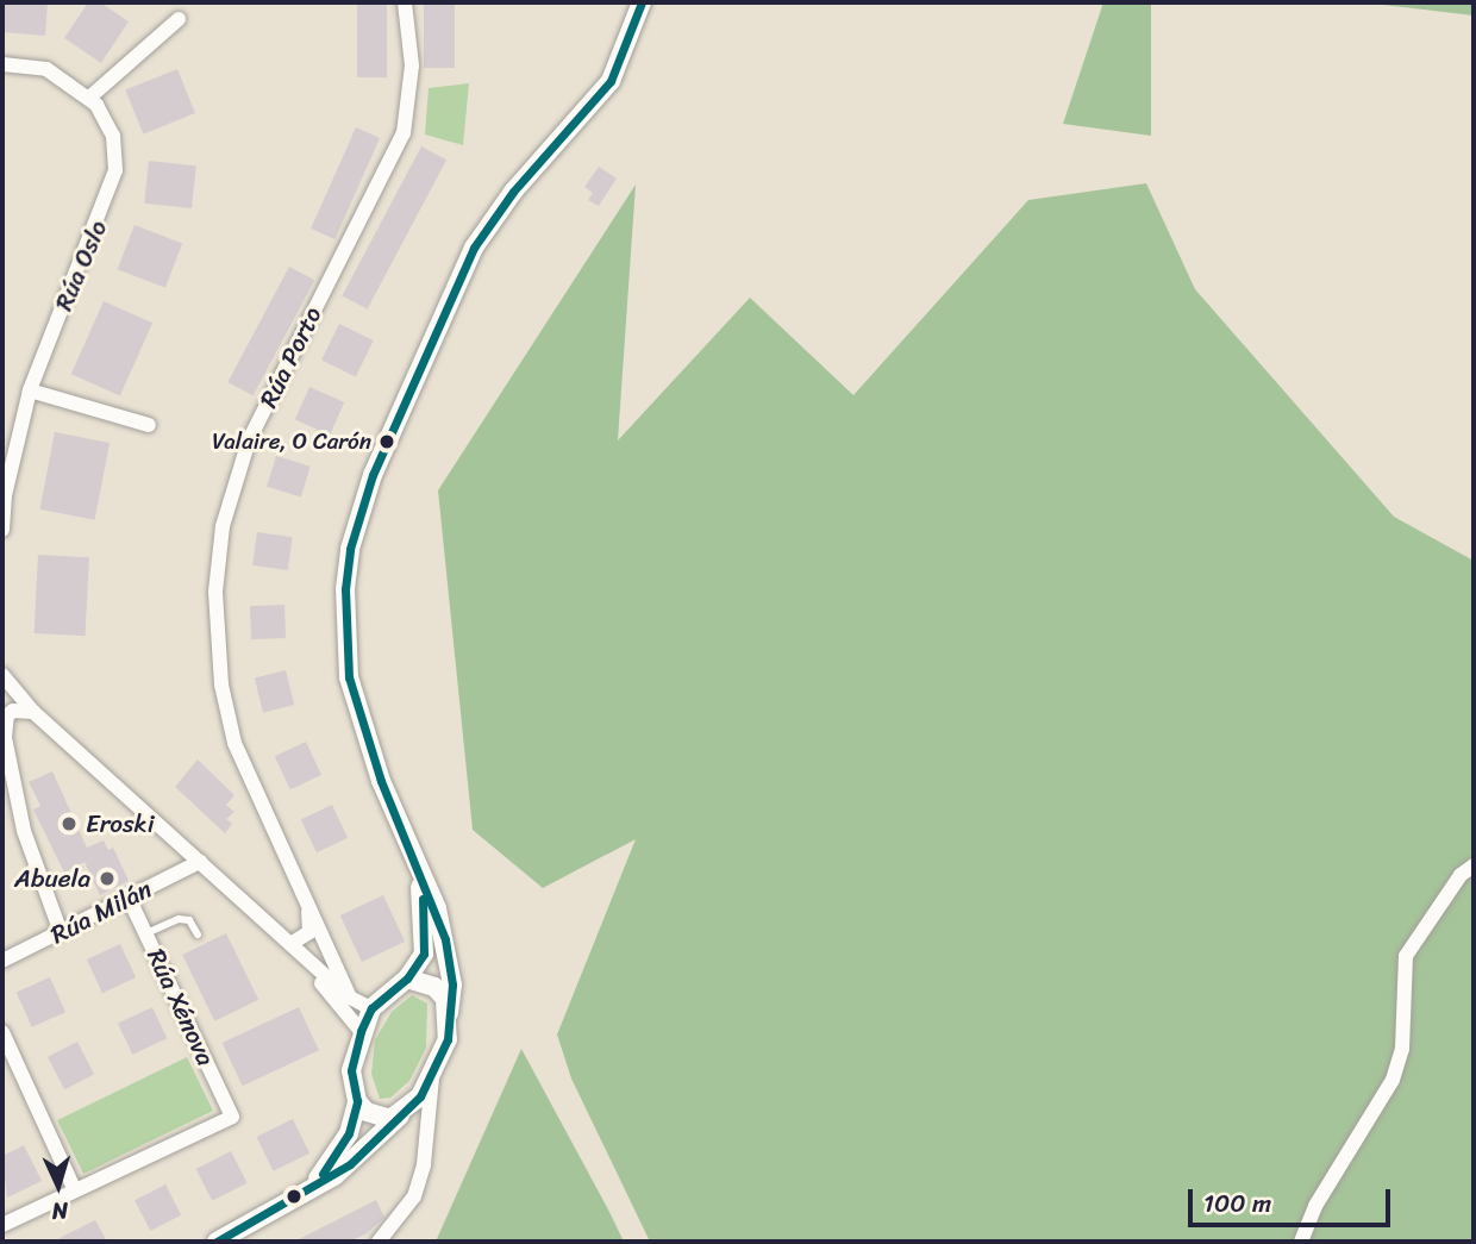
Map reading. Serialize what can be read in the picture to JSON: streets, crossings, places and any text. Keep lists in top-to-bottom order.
{
  "streets": {
    "street": [
      "Rúa Oslo",
      "Rúa Porto",
      "Rúa Milán",
      "Rúa Xénova"
    ]
  },
  "crossings": [
    ["Rúa Milán", "Rúa Xénova"]
  ],
  "places": ["Valaire, O Carón", "Eroski", "Abuela"],
  "scale_bar": "100 m",
  "north": "bottom"
}
